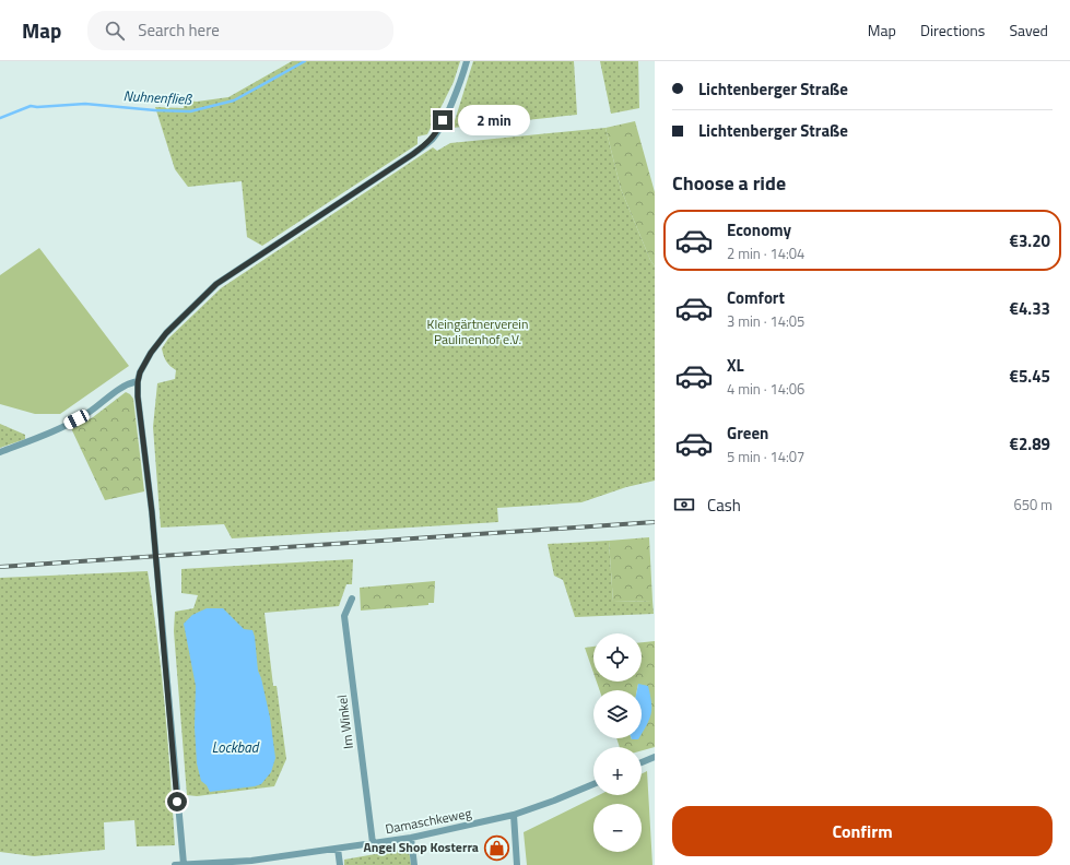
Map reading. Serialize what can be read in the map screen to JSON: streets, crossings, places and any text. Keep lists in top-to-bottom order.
{
  "streets": {
    "street": ["Im Winkel", "Damaschkeweg"]
  },
  "crossings": [
    ["Im Winkel", "Damaschkeweg"]
  ],
  "water": ["Nuhnenfließ", "Lockbad"],
  "parks": ["Kleingärtnerverein Paulinenhof e.V."],
  "places": {
    "shop": ["Angel Shop Kosterra"]
  },
  "page": {
    "header": "Map",
    "search": "Search here",
    "nav": ["Map", "Directions", "Saved"],
    "banner": ["Lichtenberger Straße", "Lichtenberger Straße"],
    "bubble": "2 min",
    "heading": "Choose a ride",
    "list": [
      {
        "name": "Economy",
        "note": "2 min · 14:04",
        "value": "€3.20"
      },
      {
        "name": "Comfort",
        "note": "3 min · 14:05",
        "value": "€4.33"
      },
      {
        "name": "XL",
        "note": "4 min · 14:06",
        "value": "€5.45"
      },
      {
        "name": "Green",
        "note": "5 min · 14:07",
        "value": "€2.89"
      }
    ],
    "pay": ["Cash", "650 m"],
    "map_buttons": ["+", "−"],
    "buttons": "Confirm"
  }
}
